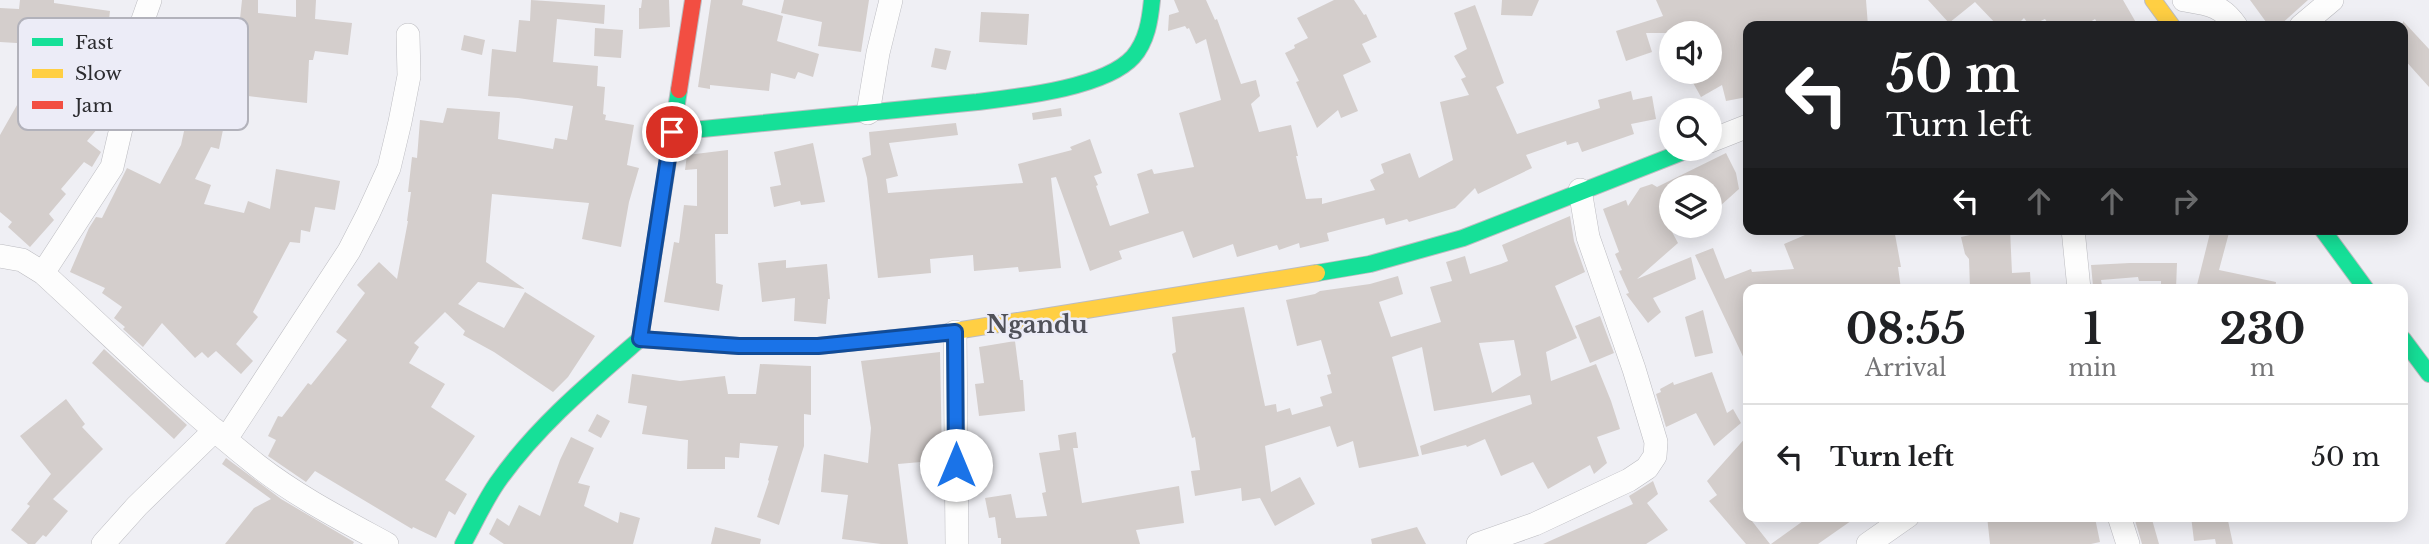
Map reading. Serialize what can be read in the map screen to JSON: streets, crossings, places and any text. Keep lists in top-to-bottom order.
{
  "districts": ["Ngandu"],
  "legend": ["Fast", "Slow", "Jam"],
  "page": {
    "turn": ["50 m", "Turn left"],
    "eta": [
      "08:55",
      "Arrival",
      "1",
      "min",
      "230",
      "m"
    ],
    "list": [
      {
        "name": "Turn left",
        "value": "50 m"
      }
    ]
  }
}
